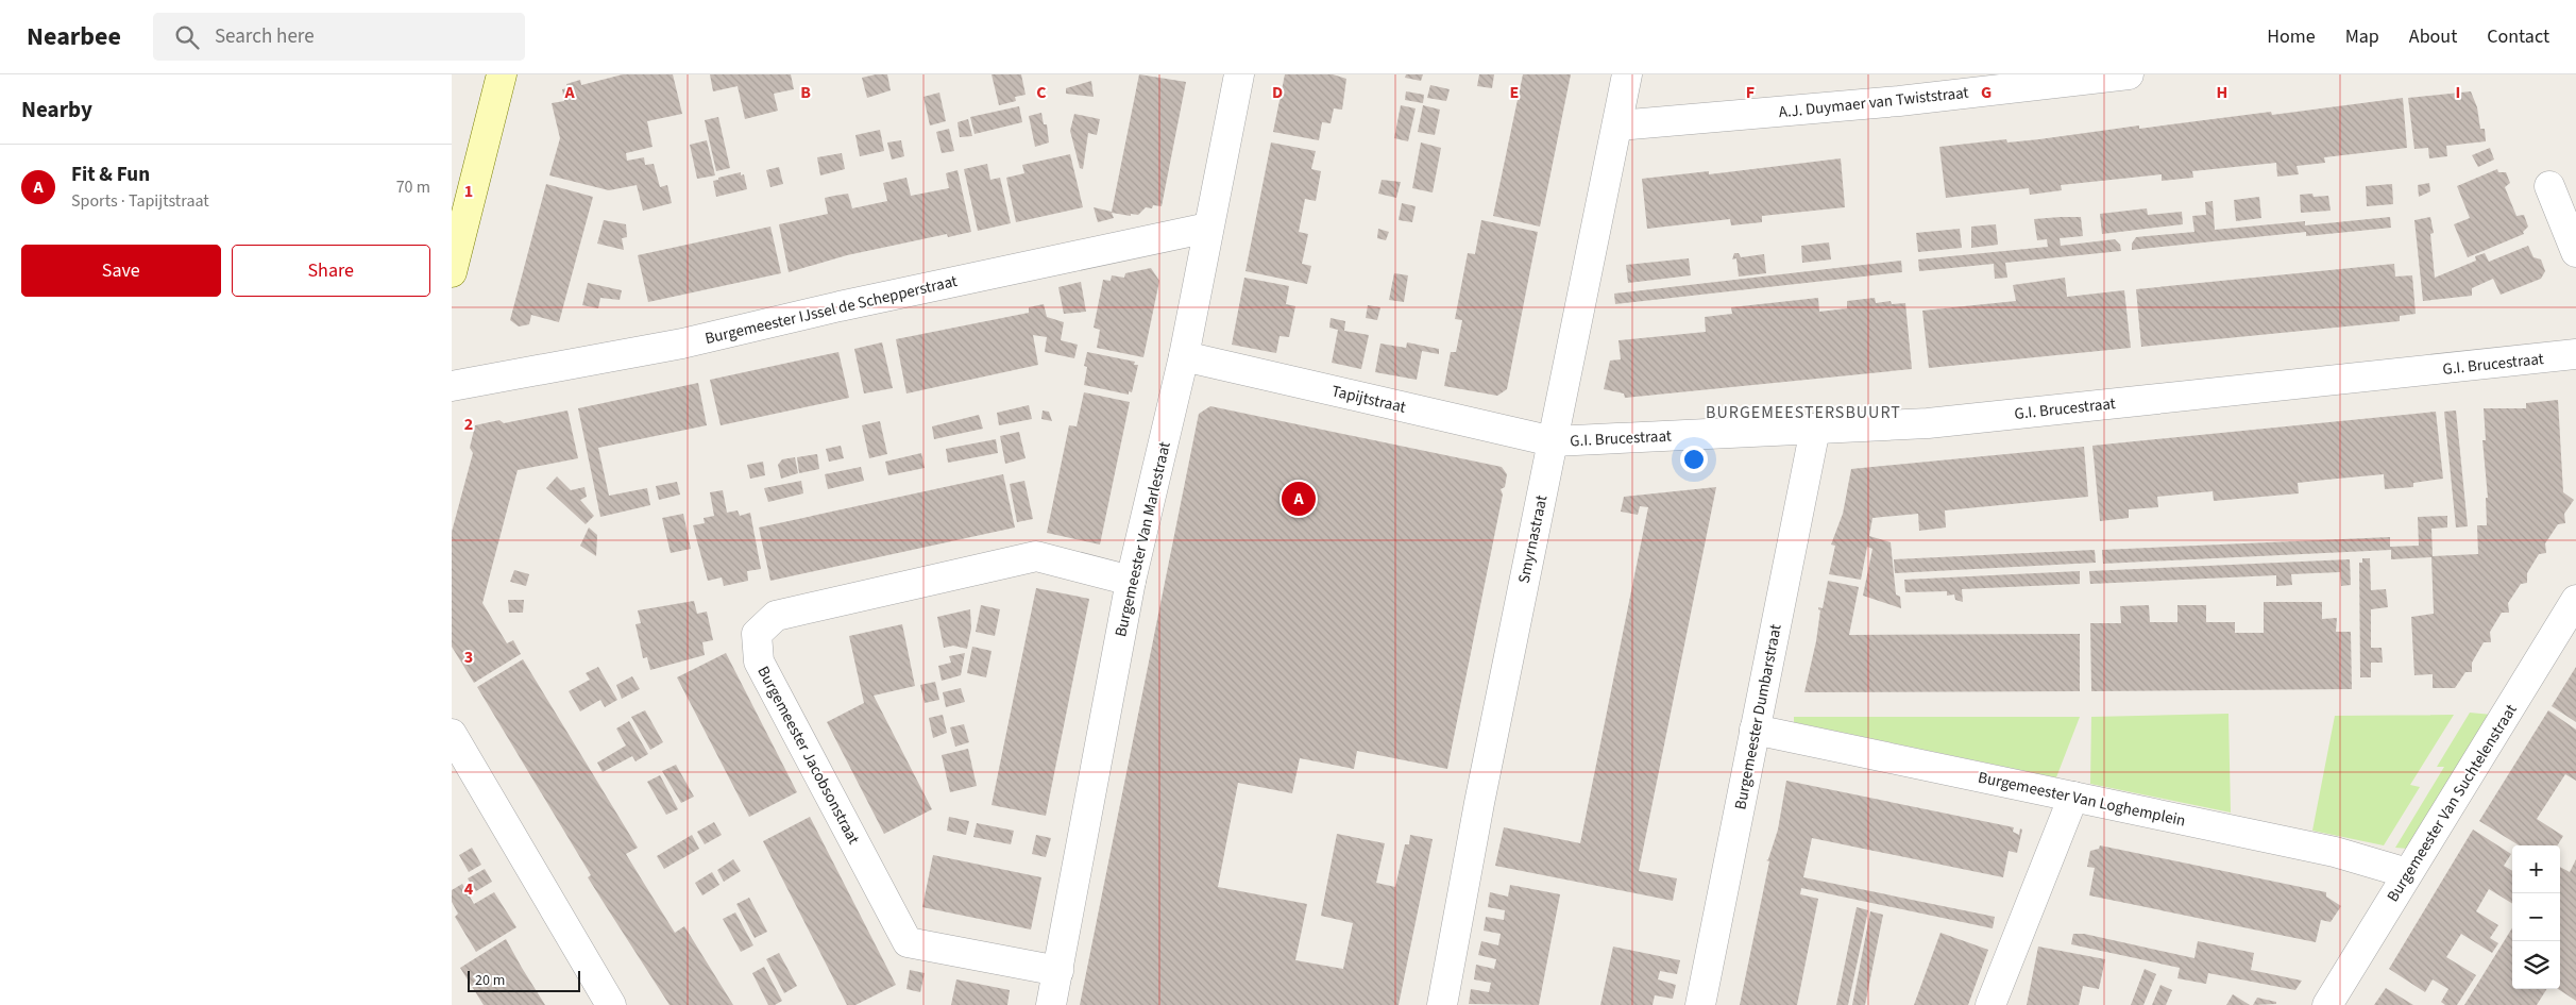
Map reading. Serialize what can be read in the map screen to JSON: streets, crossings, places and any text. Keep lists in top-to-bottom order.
{
  "streets": {
    "street": [
      "A.J. Duymaer van Twiststraat",
      "Burgemeester IJssel de Schepperstraat",
      "G.I. Brucestraat",
      "Tapijtstraat",
      "Burgemeester Van Marlestraat",
      "Smyrnastraat",
      "Burgemeester Dumbarstraat",
      "Burgemeester Jacobsonstraat",
      "Burgemeester Van Loghemplein",
      "Burgemeester Van Suchtelenstraat"
    ]
  },
  "crossings": [
    ["A.J. Duymaer van Twiststraat", "Smyrnastraat"],
    ["Burgemeester IJssel de Schepperstraat", "Burgemeester Van Marlestraat"],
    ["G.I. Brucestraat", "Tapijtstraat"],
    ["G.I. Brucestraat", "Smyrnastraat"],
    ["G.I. Brucestraat", "Burgemeester Dumbarstraat"],
    ["Tapijtstraat", "Burgemeester Van Marlestraat"],
    ["Tapijtstraat", "Smyrnastraat"],
    ["Burgemeester Van Marlestraat", "Burgemeester Jacobsonstraat"],
    ["Burgemeester Dumbarstraat", "Burgemeester Van Loghemplein"],
    ["Burgemeester Van Loghemplein", "Burgemeester Van Suchtelenstraat"]
  ],
  "districts": ["BURGEMEESTERSBUURT"],
  "scale_bar": "20 m",
  "page": {
    "header": "Nearbee",
    "search": "Search here",
    "nav": [
      "Home",
      "Map",
      "About",
      "Contact"
    ],
    "heading": "Nearby",
    "list": [
      {
        "mark": "A",
        "name": "Fit & Fun",
        "note": "Sports · Tapijtstraat",
        "value": "70 m"
      }
    ],
    "buttons": ["Save", "Share"],
    "pins": "A",
    "map_buttons": ["+", "−"],
    "scale": "20 m"
  },
  "grid": {
    "columns": [
      "A",
      "B",
      "C",
      "D",
      "E",
      "F",
      "G",
      "H",
      "I"
    ],
    "rows": [
      "1",
      "2",
      "3",
      "4"
    ]
  }
}
